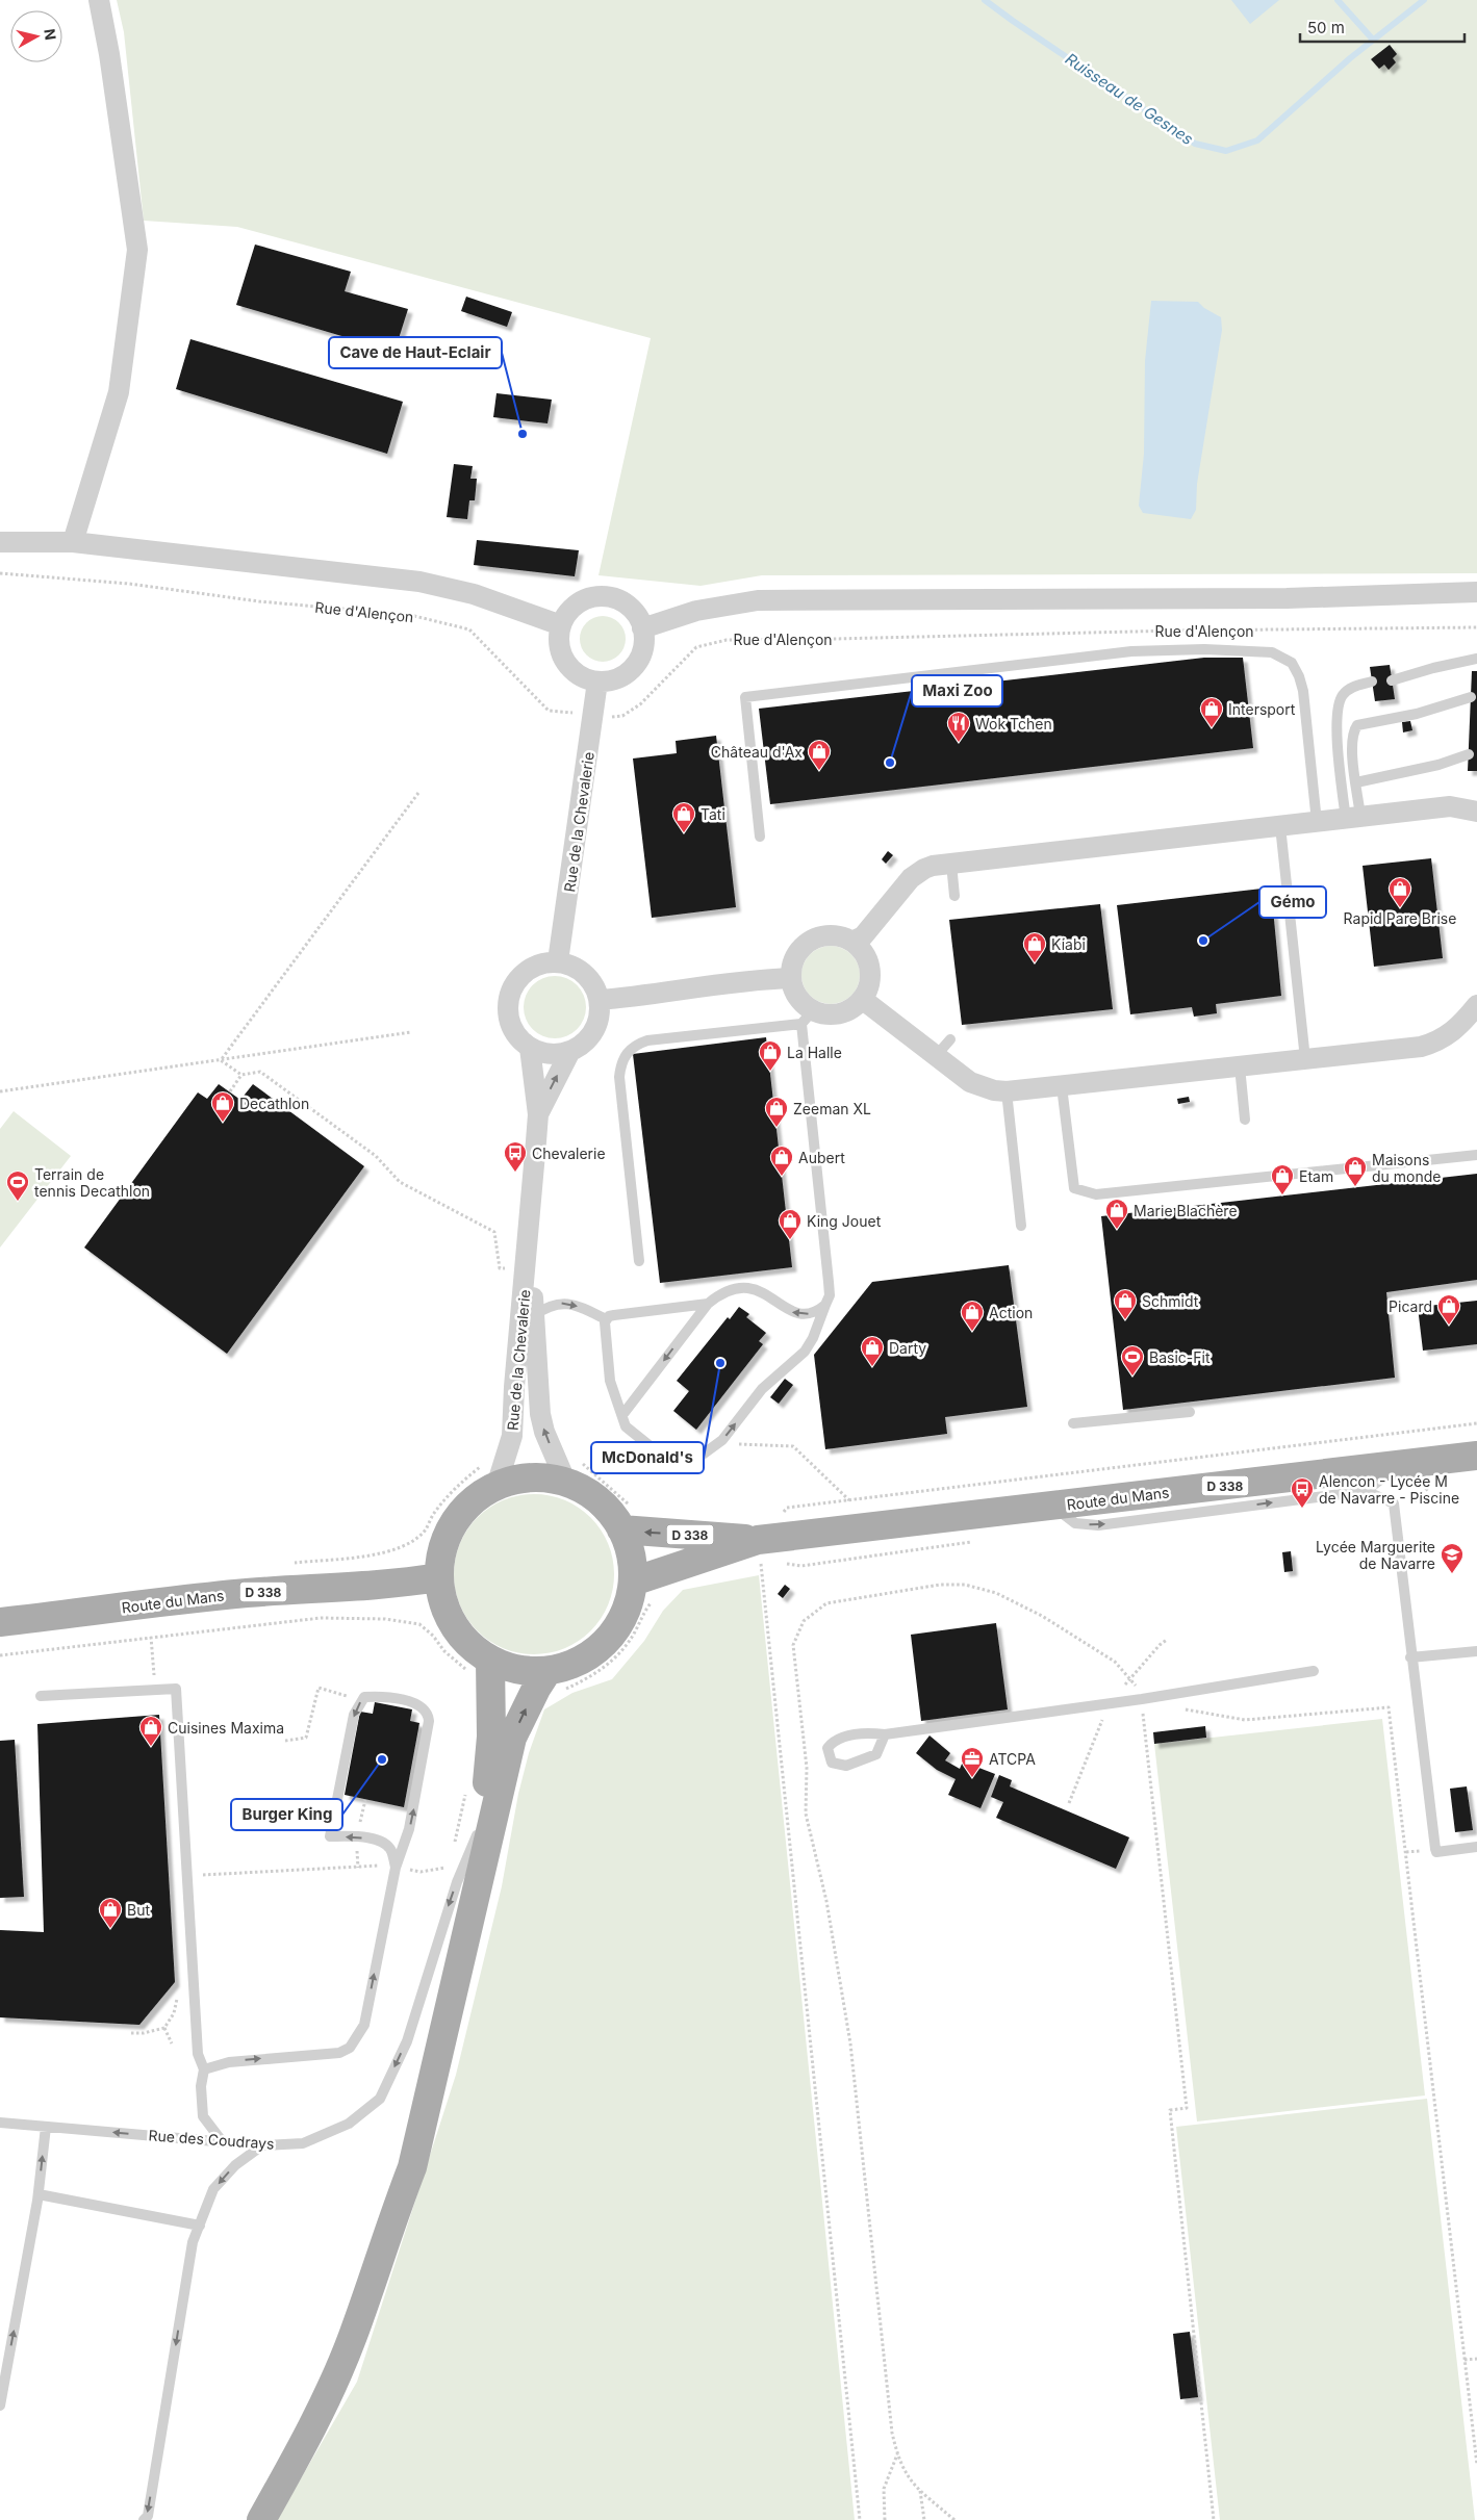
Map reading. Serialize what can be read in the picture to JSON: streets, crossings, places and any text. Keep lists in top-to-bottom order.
{
  "streets": {
    "main road": ["D 338", "Route du Mans"],
    "street": ["Rue de la Chevalerie"],
    "lane": ["Rue des Coudrays"],
    "path": ["Rue d'Alençon"]
  },
  "crossings": [
    ["Rue d'Alençon", "Rue de la Chevalerie"]
  ],
  "one_way": ["Rue des Coudrays"],
  "water": ["Ruisseau de Gesnes"],
  "places": {
    "other": [
      "Cave de Haut-Eclair",
      "Maxi Zoo",
      "Gémo",
      "McDonald's",
      "Burger King"
    ],
    "shop": [
      "Intersport",
      "Château d'Ax",
      "Tati",
      "Rapid Pare Brise",
      "Kiabi",
      "La Halle",
      "Decathlon",
      "Zeeman XL",
      "Aubert",
      "Maisons du monde",
      "Etam",
      "Marie Blachère",
      "King Jouet",
      "Schmidt",
      "Picard",
      "Action",
      "Darty",
      "Cuisines Maxima",
      "But"
    ],
    "restaurant": ["Wok Tchen"],
    "bus stop": ["Chevalerie", "Alencon - Lycée M de Navarre - Piscine"],
    "sports": ["Terrain de tennis Decathlon", "Basic-Fit"],
    "school or university": ["Lycée Marguerite de Navarre"],
    "office": ["ATCPA"]
  },
  "scale_bar": "50 m",
  "north": "right"
}
